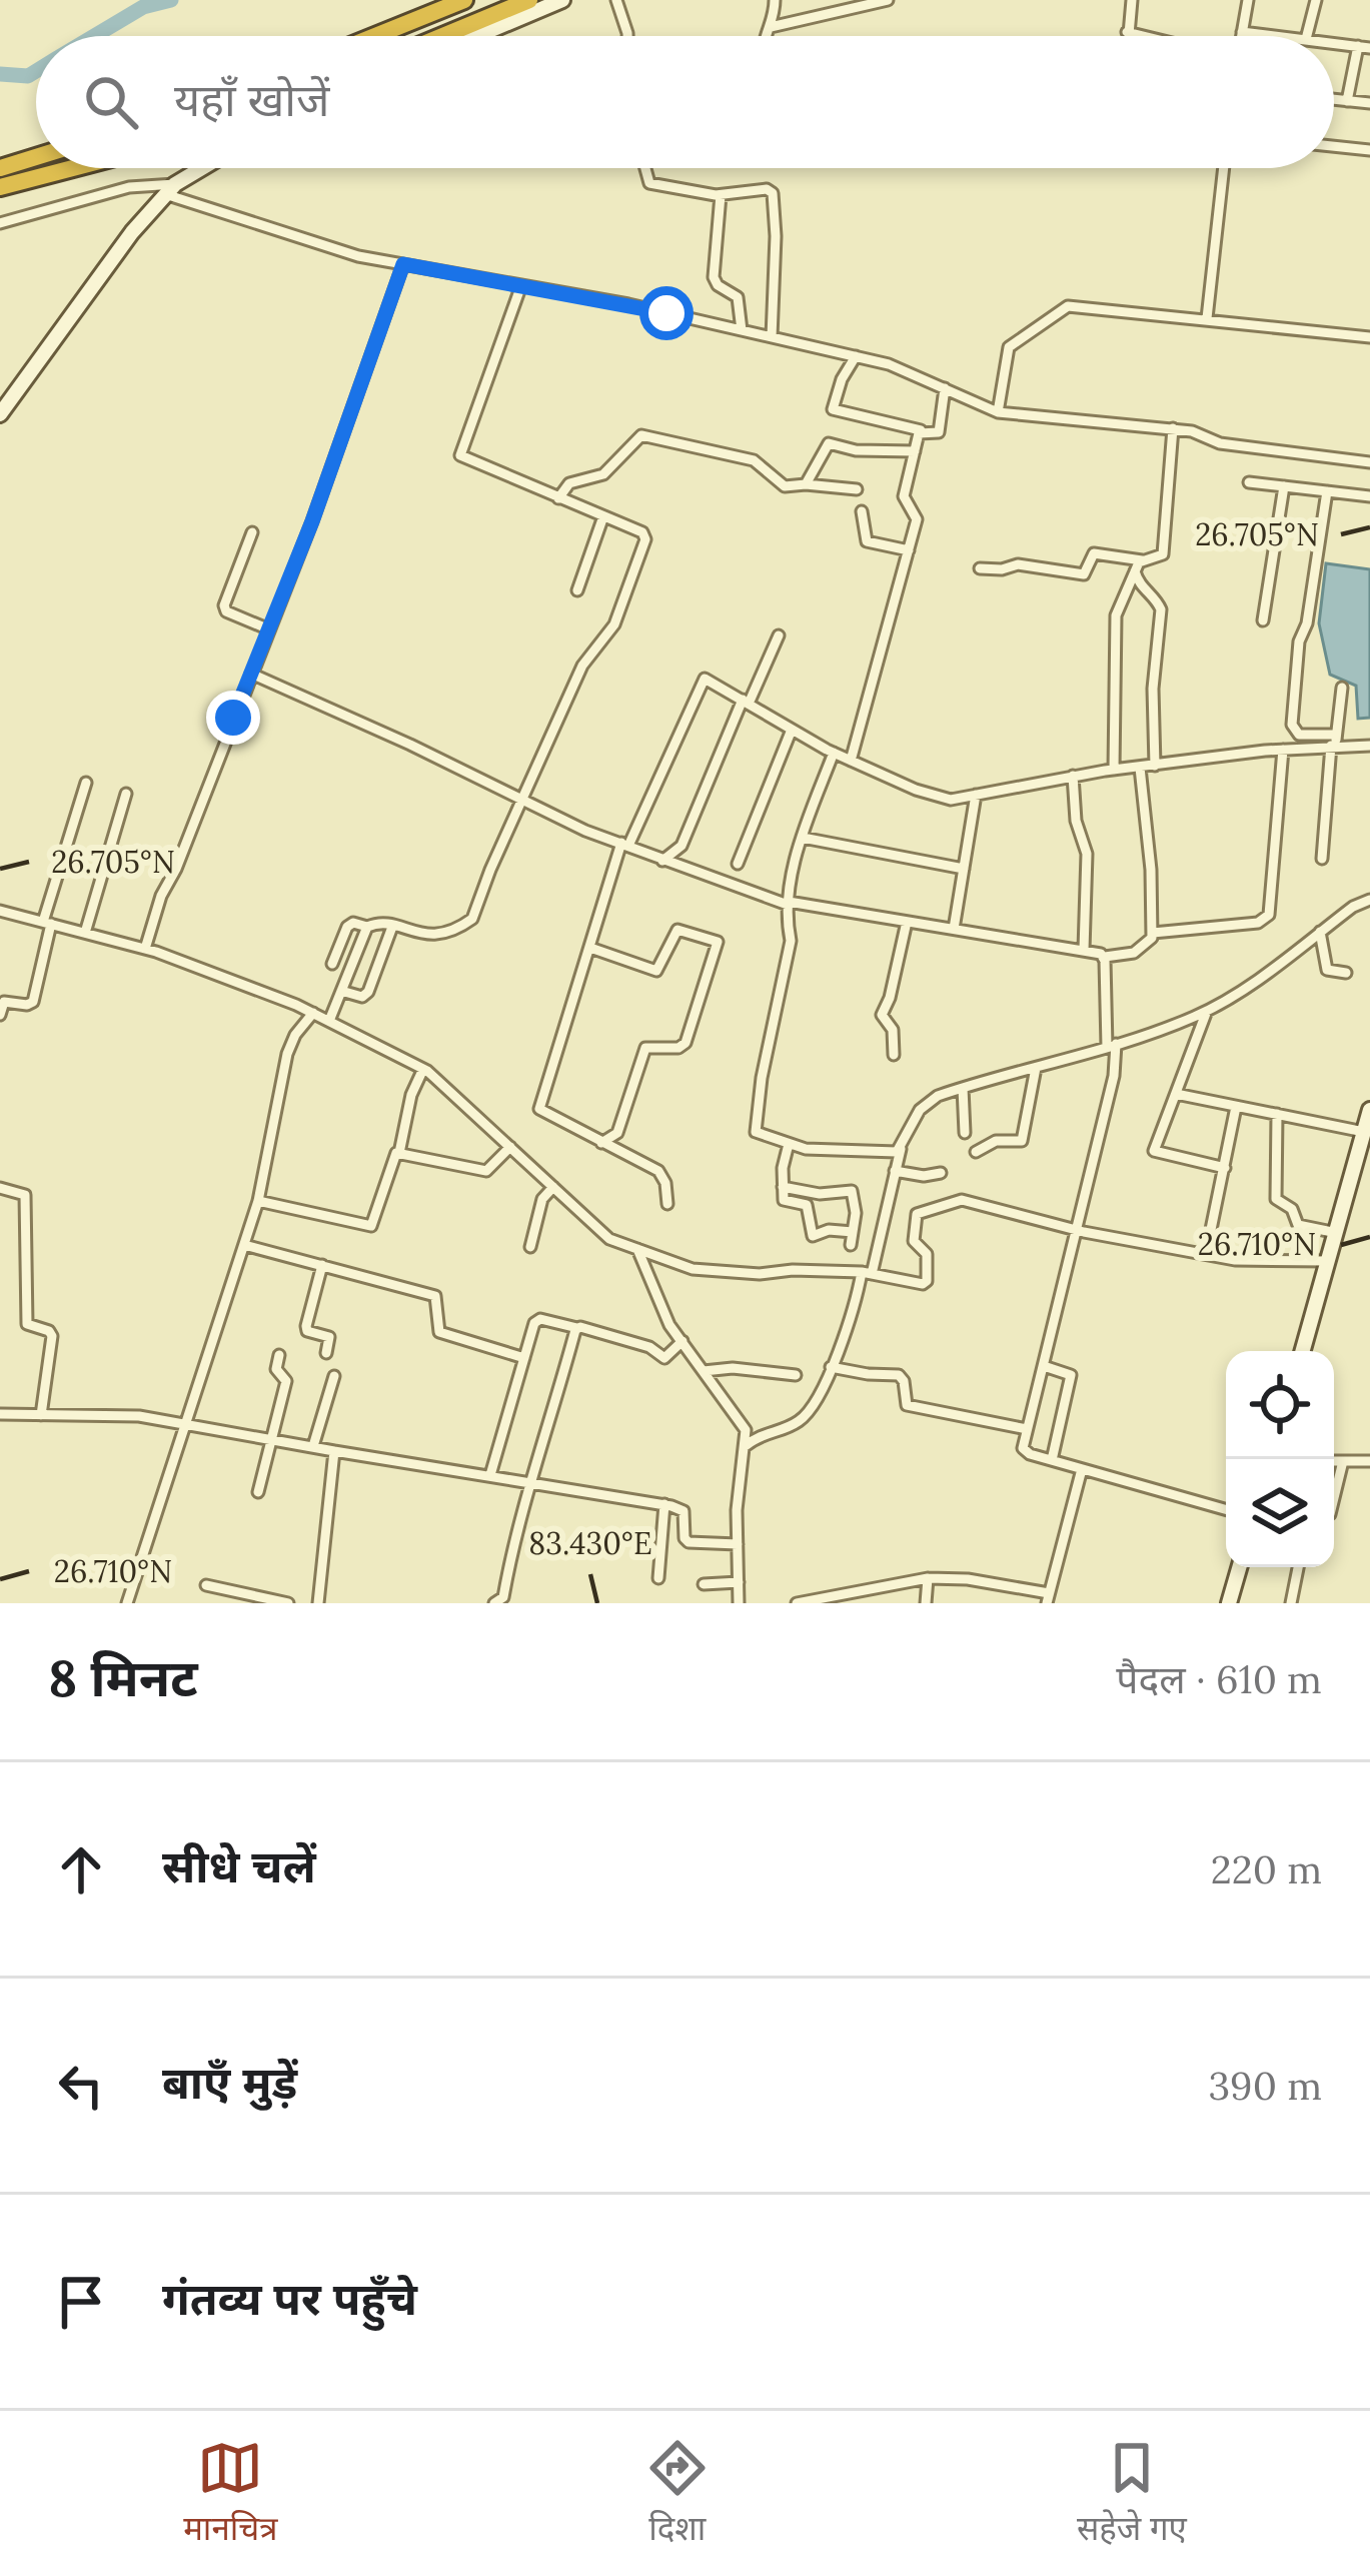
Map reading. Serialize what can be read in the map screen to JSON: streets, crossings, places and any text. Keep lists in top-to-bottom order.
{
  "page": {
    "search": "यहाँ खोजें",
    "heading": ["8 मिनट", "पैदल · 610 m"],
    "list": [
      ["सीधे चलें", "220 m"],
      ["बाएँ मुड़ें", "390 m"],
      "गंतव्य पर पहुँचे"
    ],
    "nav": ["मानचित्र", "दिशा", "सहेजे गए"]
  },
  "coordinates": ["26.705°N", "26.710°N", "83.430°E"]
}
